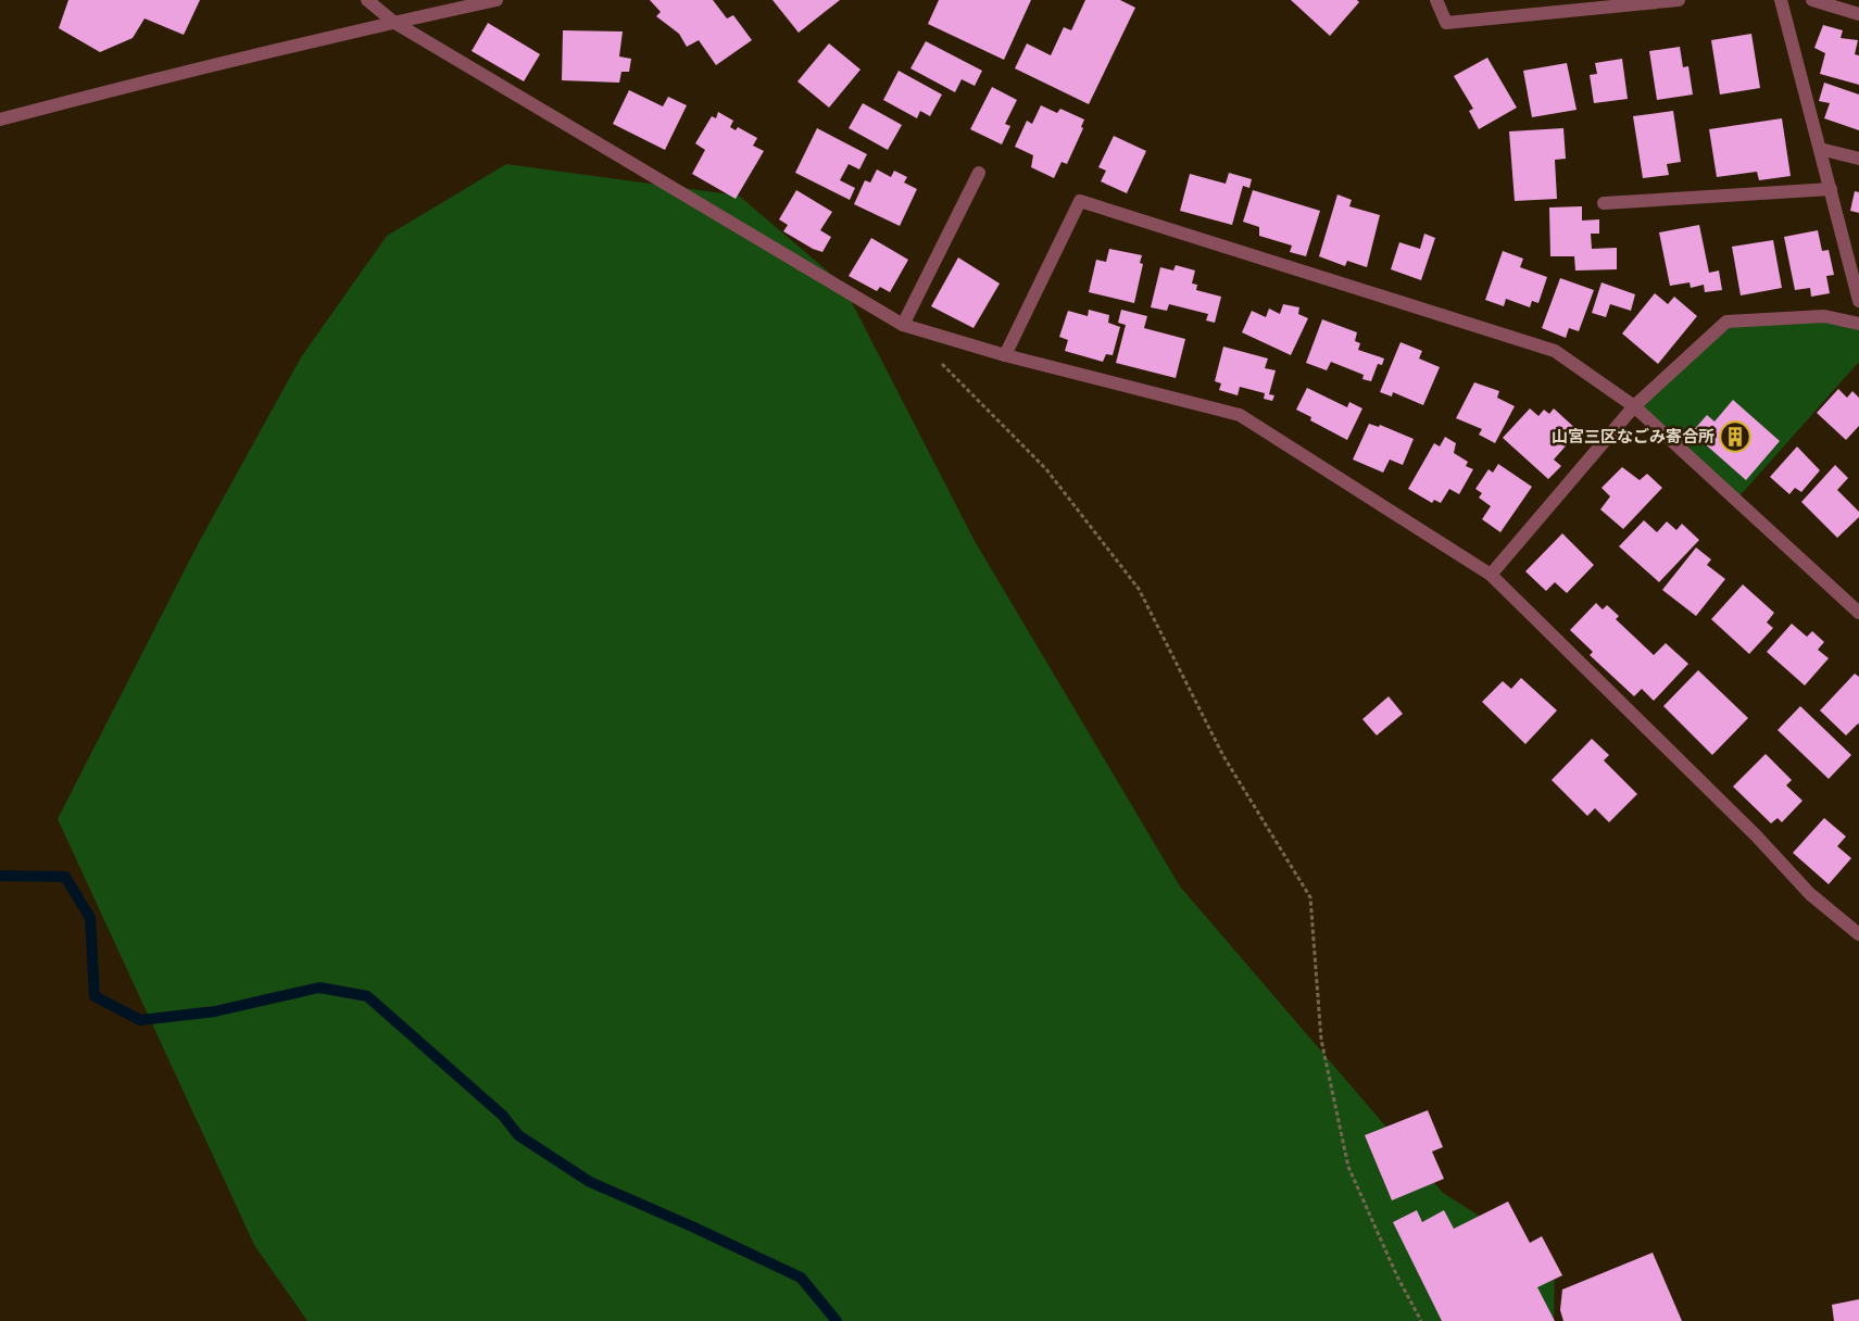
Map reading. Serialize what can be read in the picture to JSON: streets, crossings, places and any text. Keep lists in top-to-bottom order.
{
  "places": {
    "building": ["山宮三区なごみ寄合所"]
  }
}
